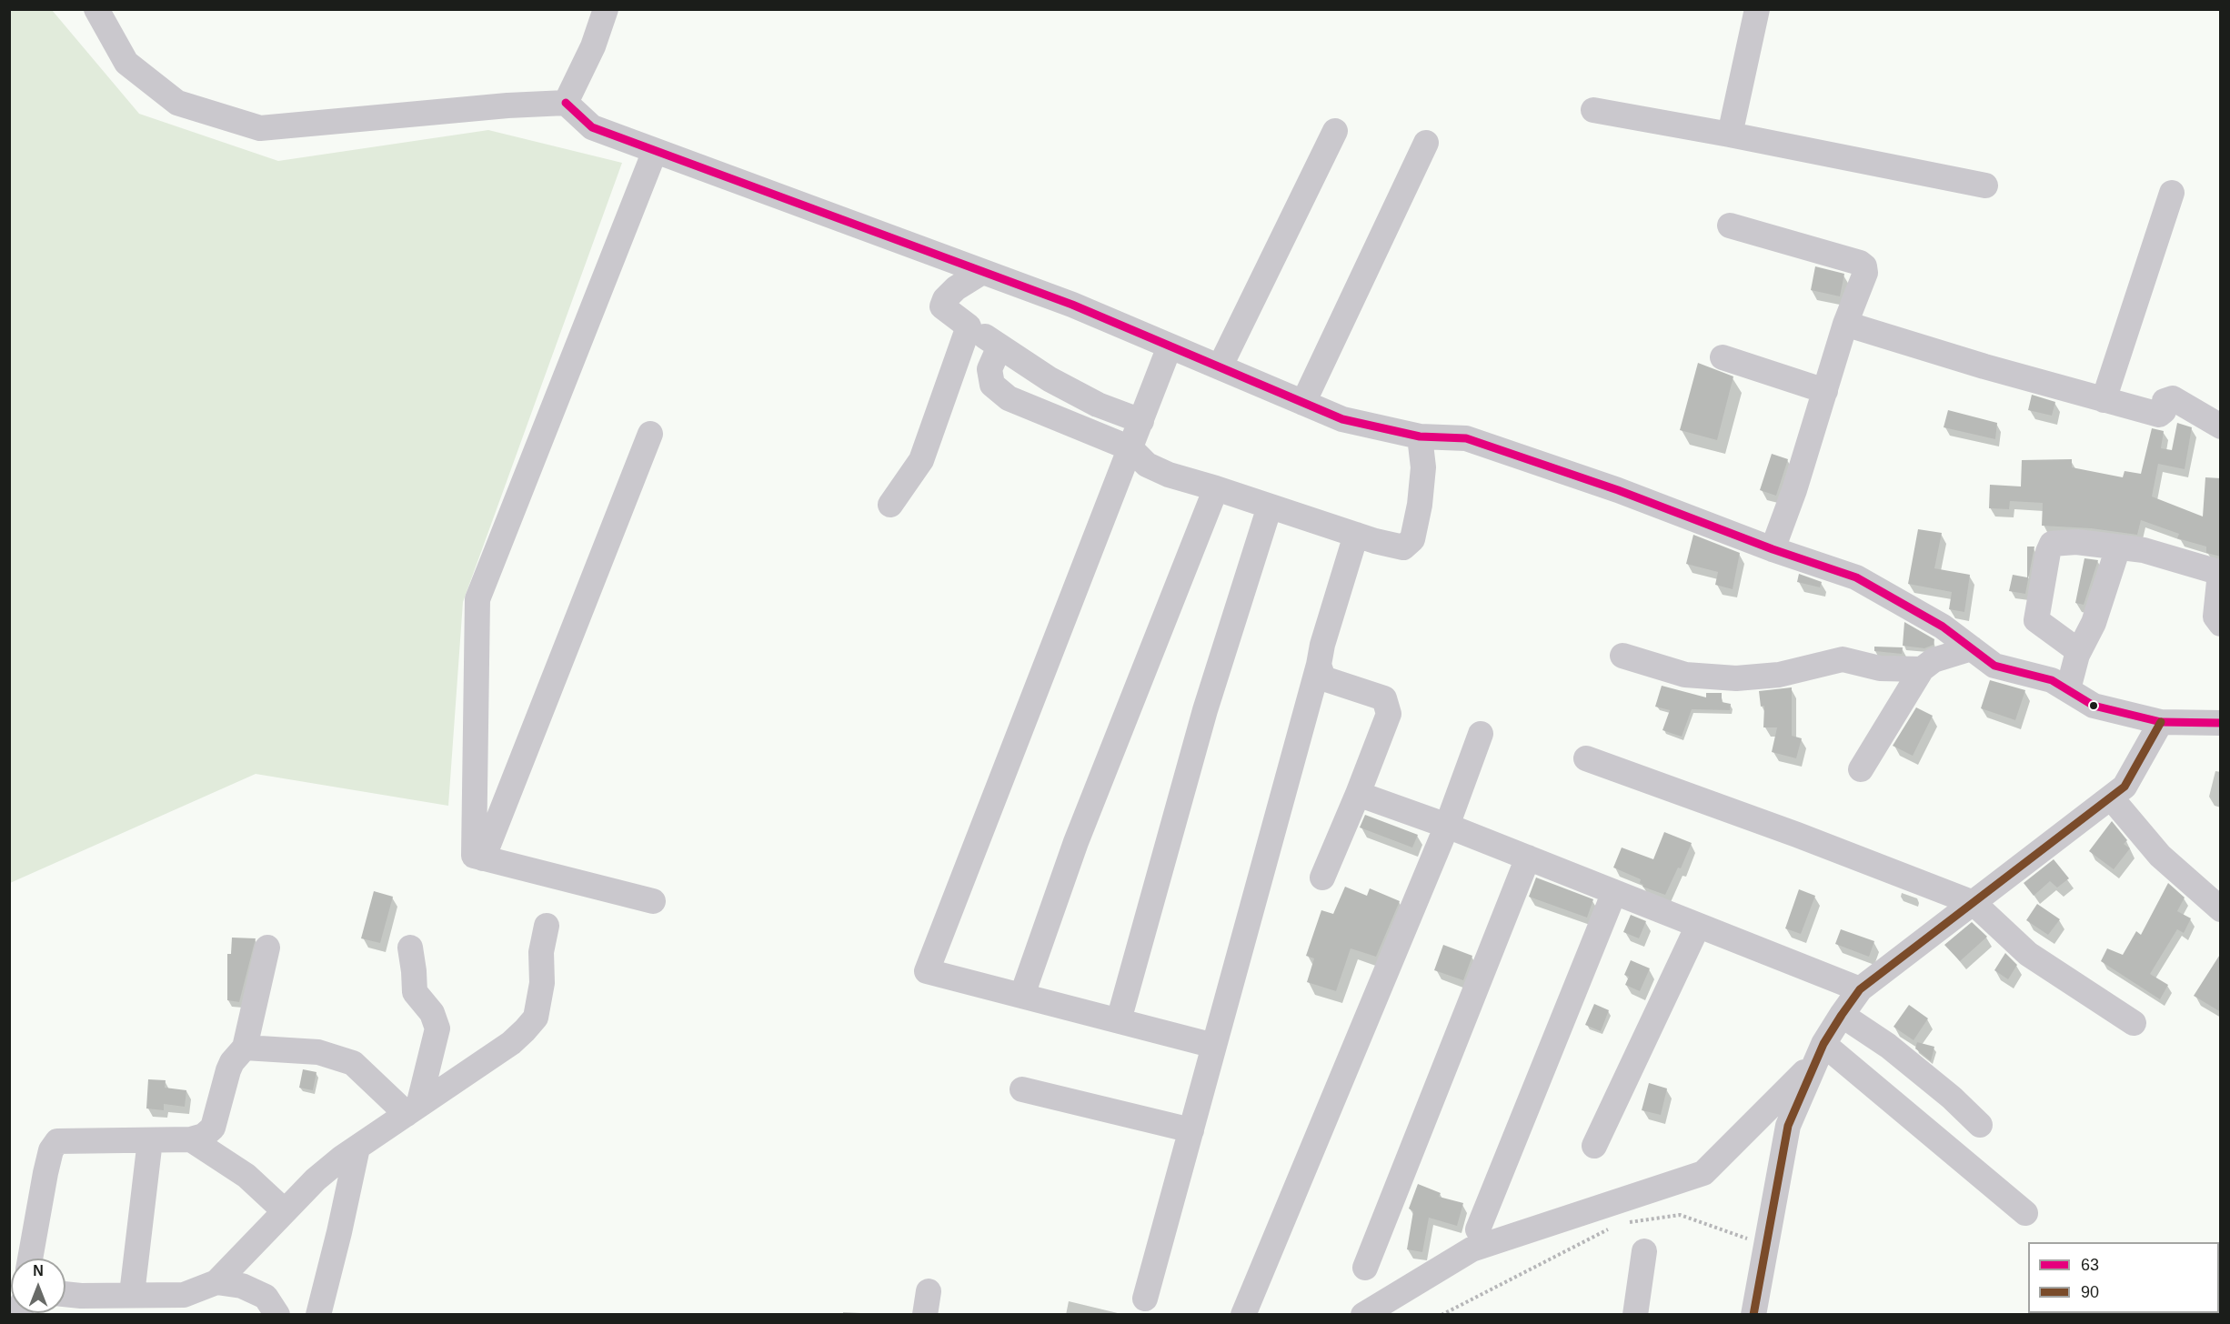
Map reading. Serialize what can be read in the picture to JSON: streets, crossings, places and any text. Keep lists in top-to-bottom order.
{
  "lines": ["transit line 63", "transit line 90"],
  "legend": ["63", "90"],
  "north": "top"
}
